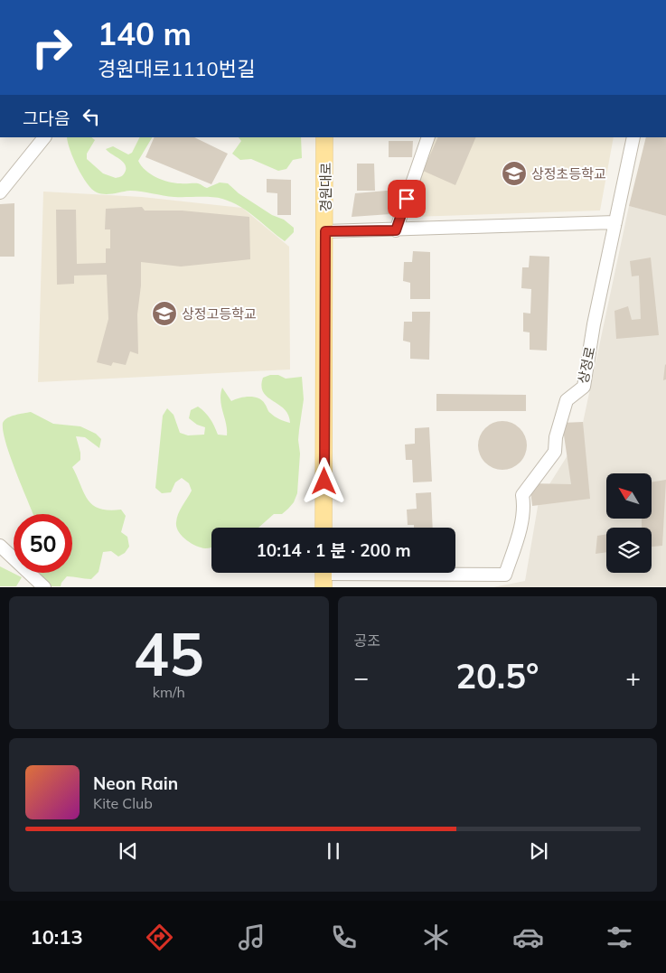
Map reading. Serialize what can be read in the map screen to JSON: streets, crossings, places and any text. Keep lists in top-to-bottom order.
{
  "streets": {
    "main road": ["경원대로"],
    "street": ["상정로"]
  },
  "places": {
    "school or university": ["상정초등학교", "상정고등학교"]
  },
  "north": "top left",
  "page": {
    "turn": ["140 m", "경원대로1110번길"],
    "then": "그다음",
    "limit": "50",
    "trip": "10:14 · 1 분 · 200 m",
    "tile": [
      ["45", "km/h"],
      "공조"
    ],
    "heat": ["−", "20.5°", "+"],
    "song": ["Neon Rain", "Kite Club"],
    "tabs": "10:13"
  }
}
